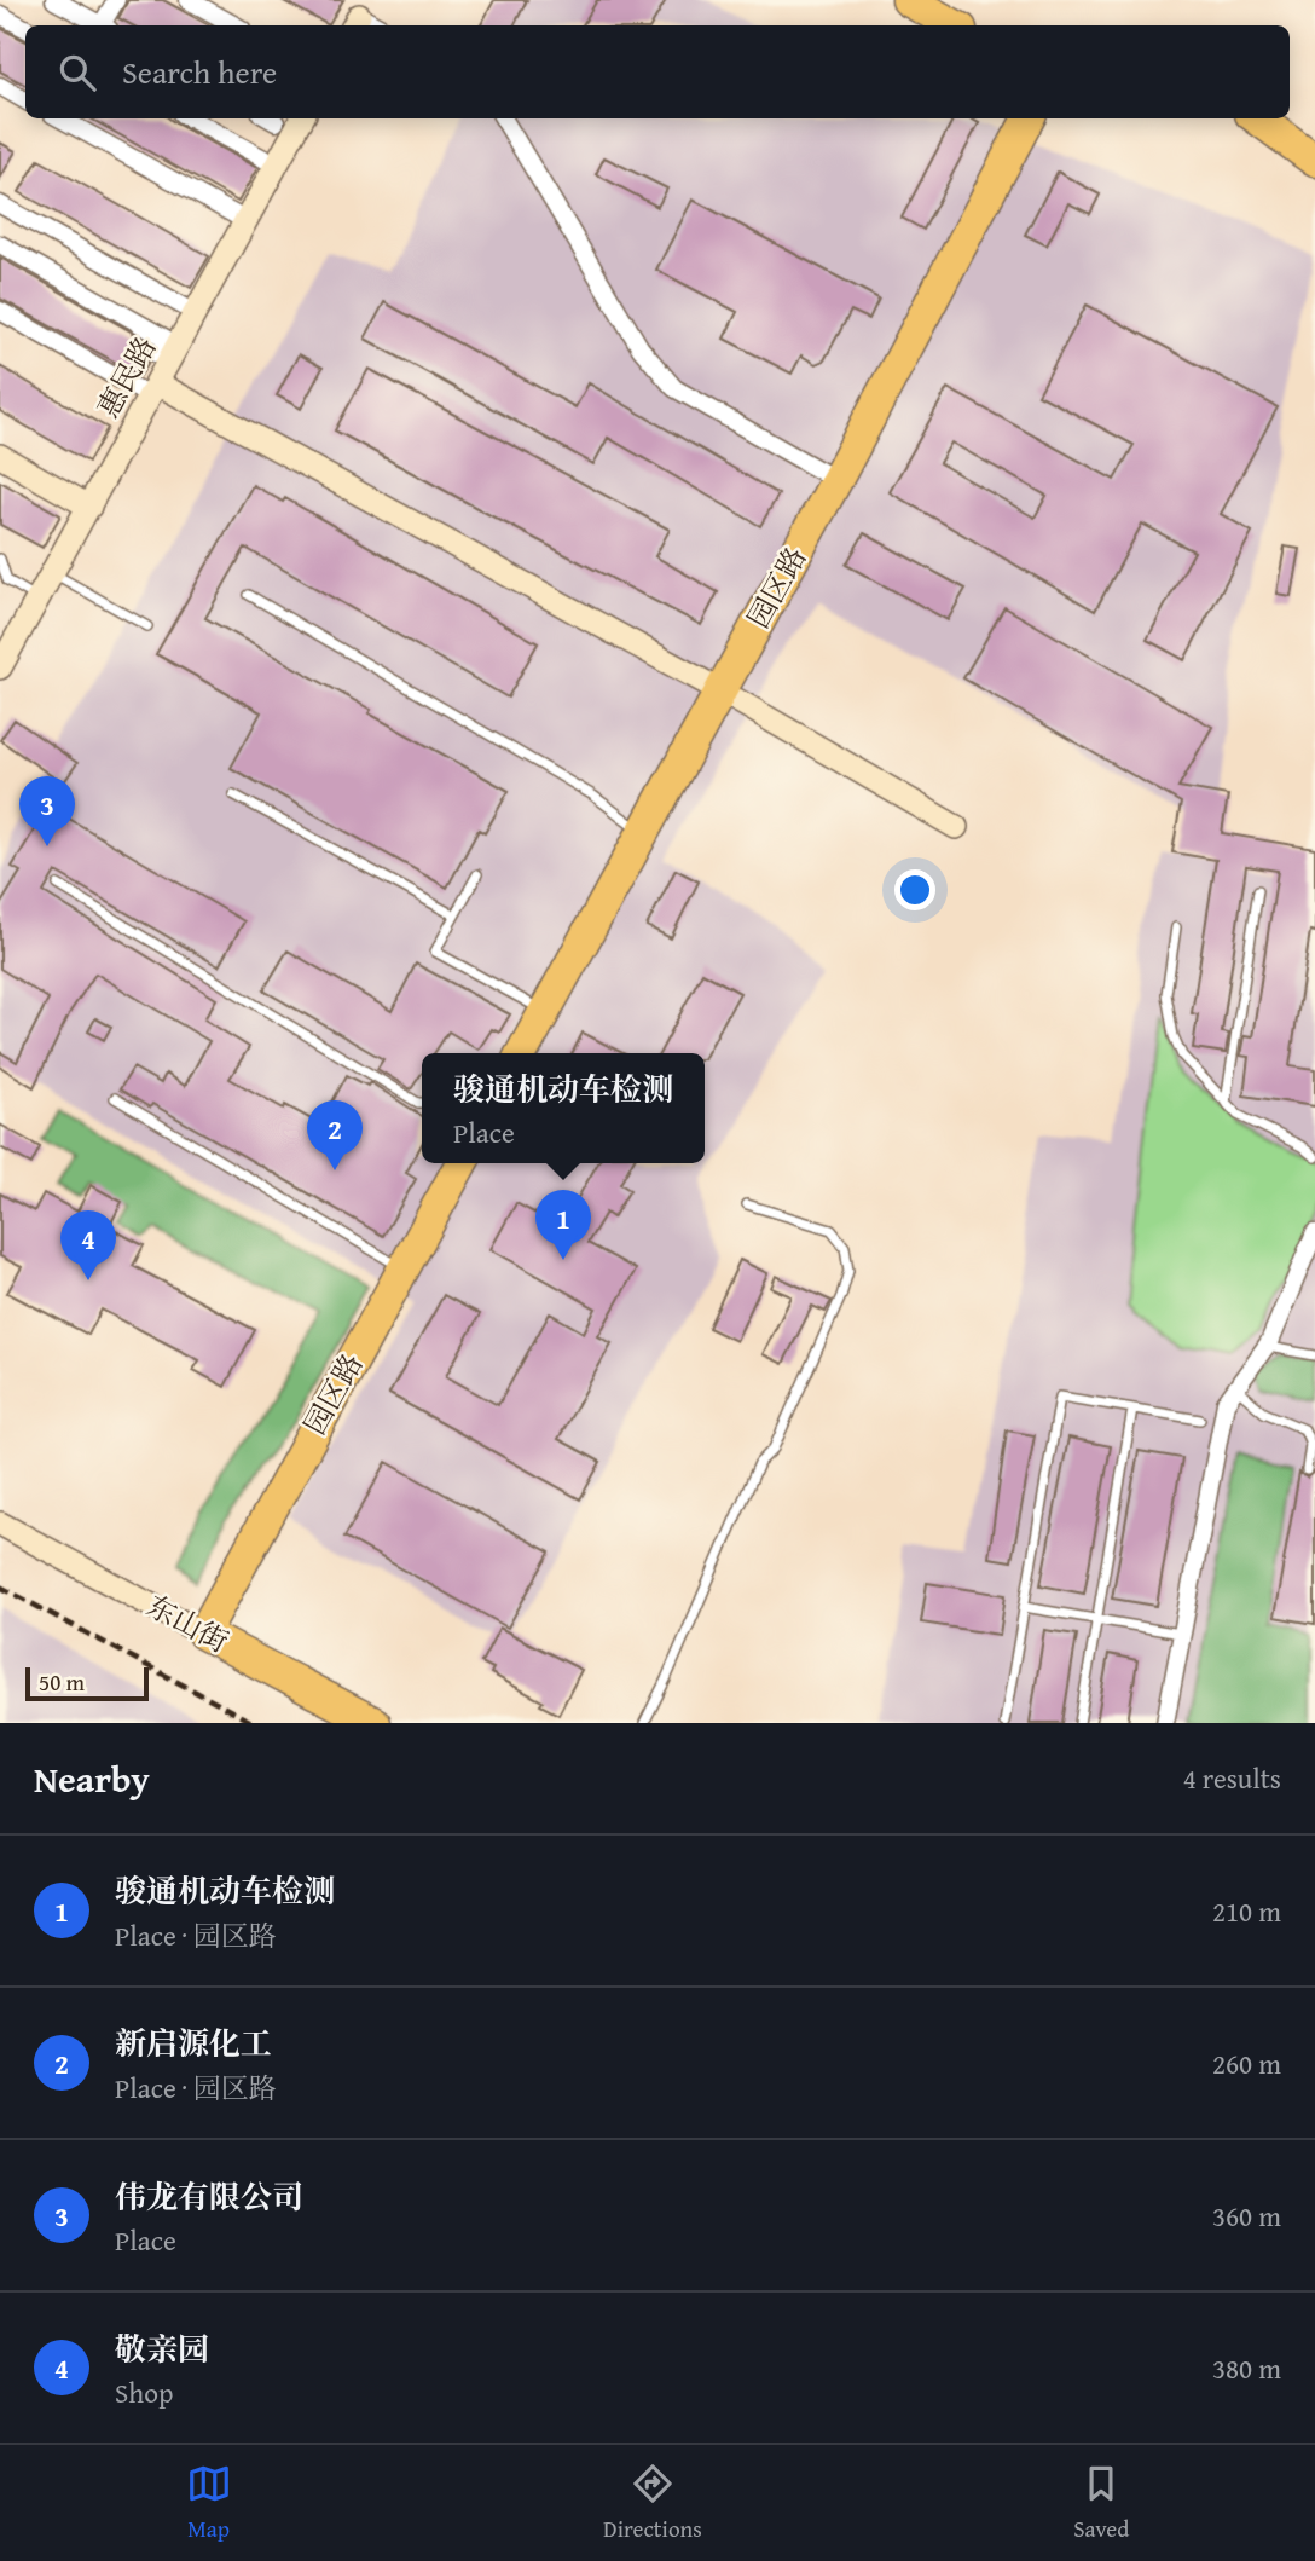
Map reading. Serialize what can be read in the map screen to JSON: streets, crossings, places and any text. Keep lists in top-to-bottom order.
{
  "streets": {
    "highway": ["园区路", "东山街"],
    "street": ["惠民路"]
  },
  "crossings": [
    ["园区路", "东山街"]
  ],
  "scale_bar": "50 m",
  "page": {
    "search": "Search here",
    "pins": [
      "3",
      "2",
      "1",
      "4"
    ],
    "popup": ["骏通机动车检测", "Place"],
    "scale": "50 m",
    "heading": ["Nearby", "4 results"],
    "list": [
      {
        "mark": "1",
        "name": "骏通机动车检测",
        "note": "Place · 园区路",
        "value": "210 m"
      },
      {
        "mark": "2",
        "name": "新启源化工",
        "note": "Place · 园区路",
        "value": "260 m"
      },
      {
        "mark": "3",
        "name": "伟龙有限公司",
        "note": "Place",
        "value": "360 m"
      },
      {
        "mark": "4",
        "name": "敬亲园",
        "note": "Shop",
        "value": "380 m"
      }
    ],
    "nav": ["Map", "Directions", "Saved"]
  }
}
